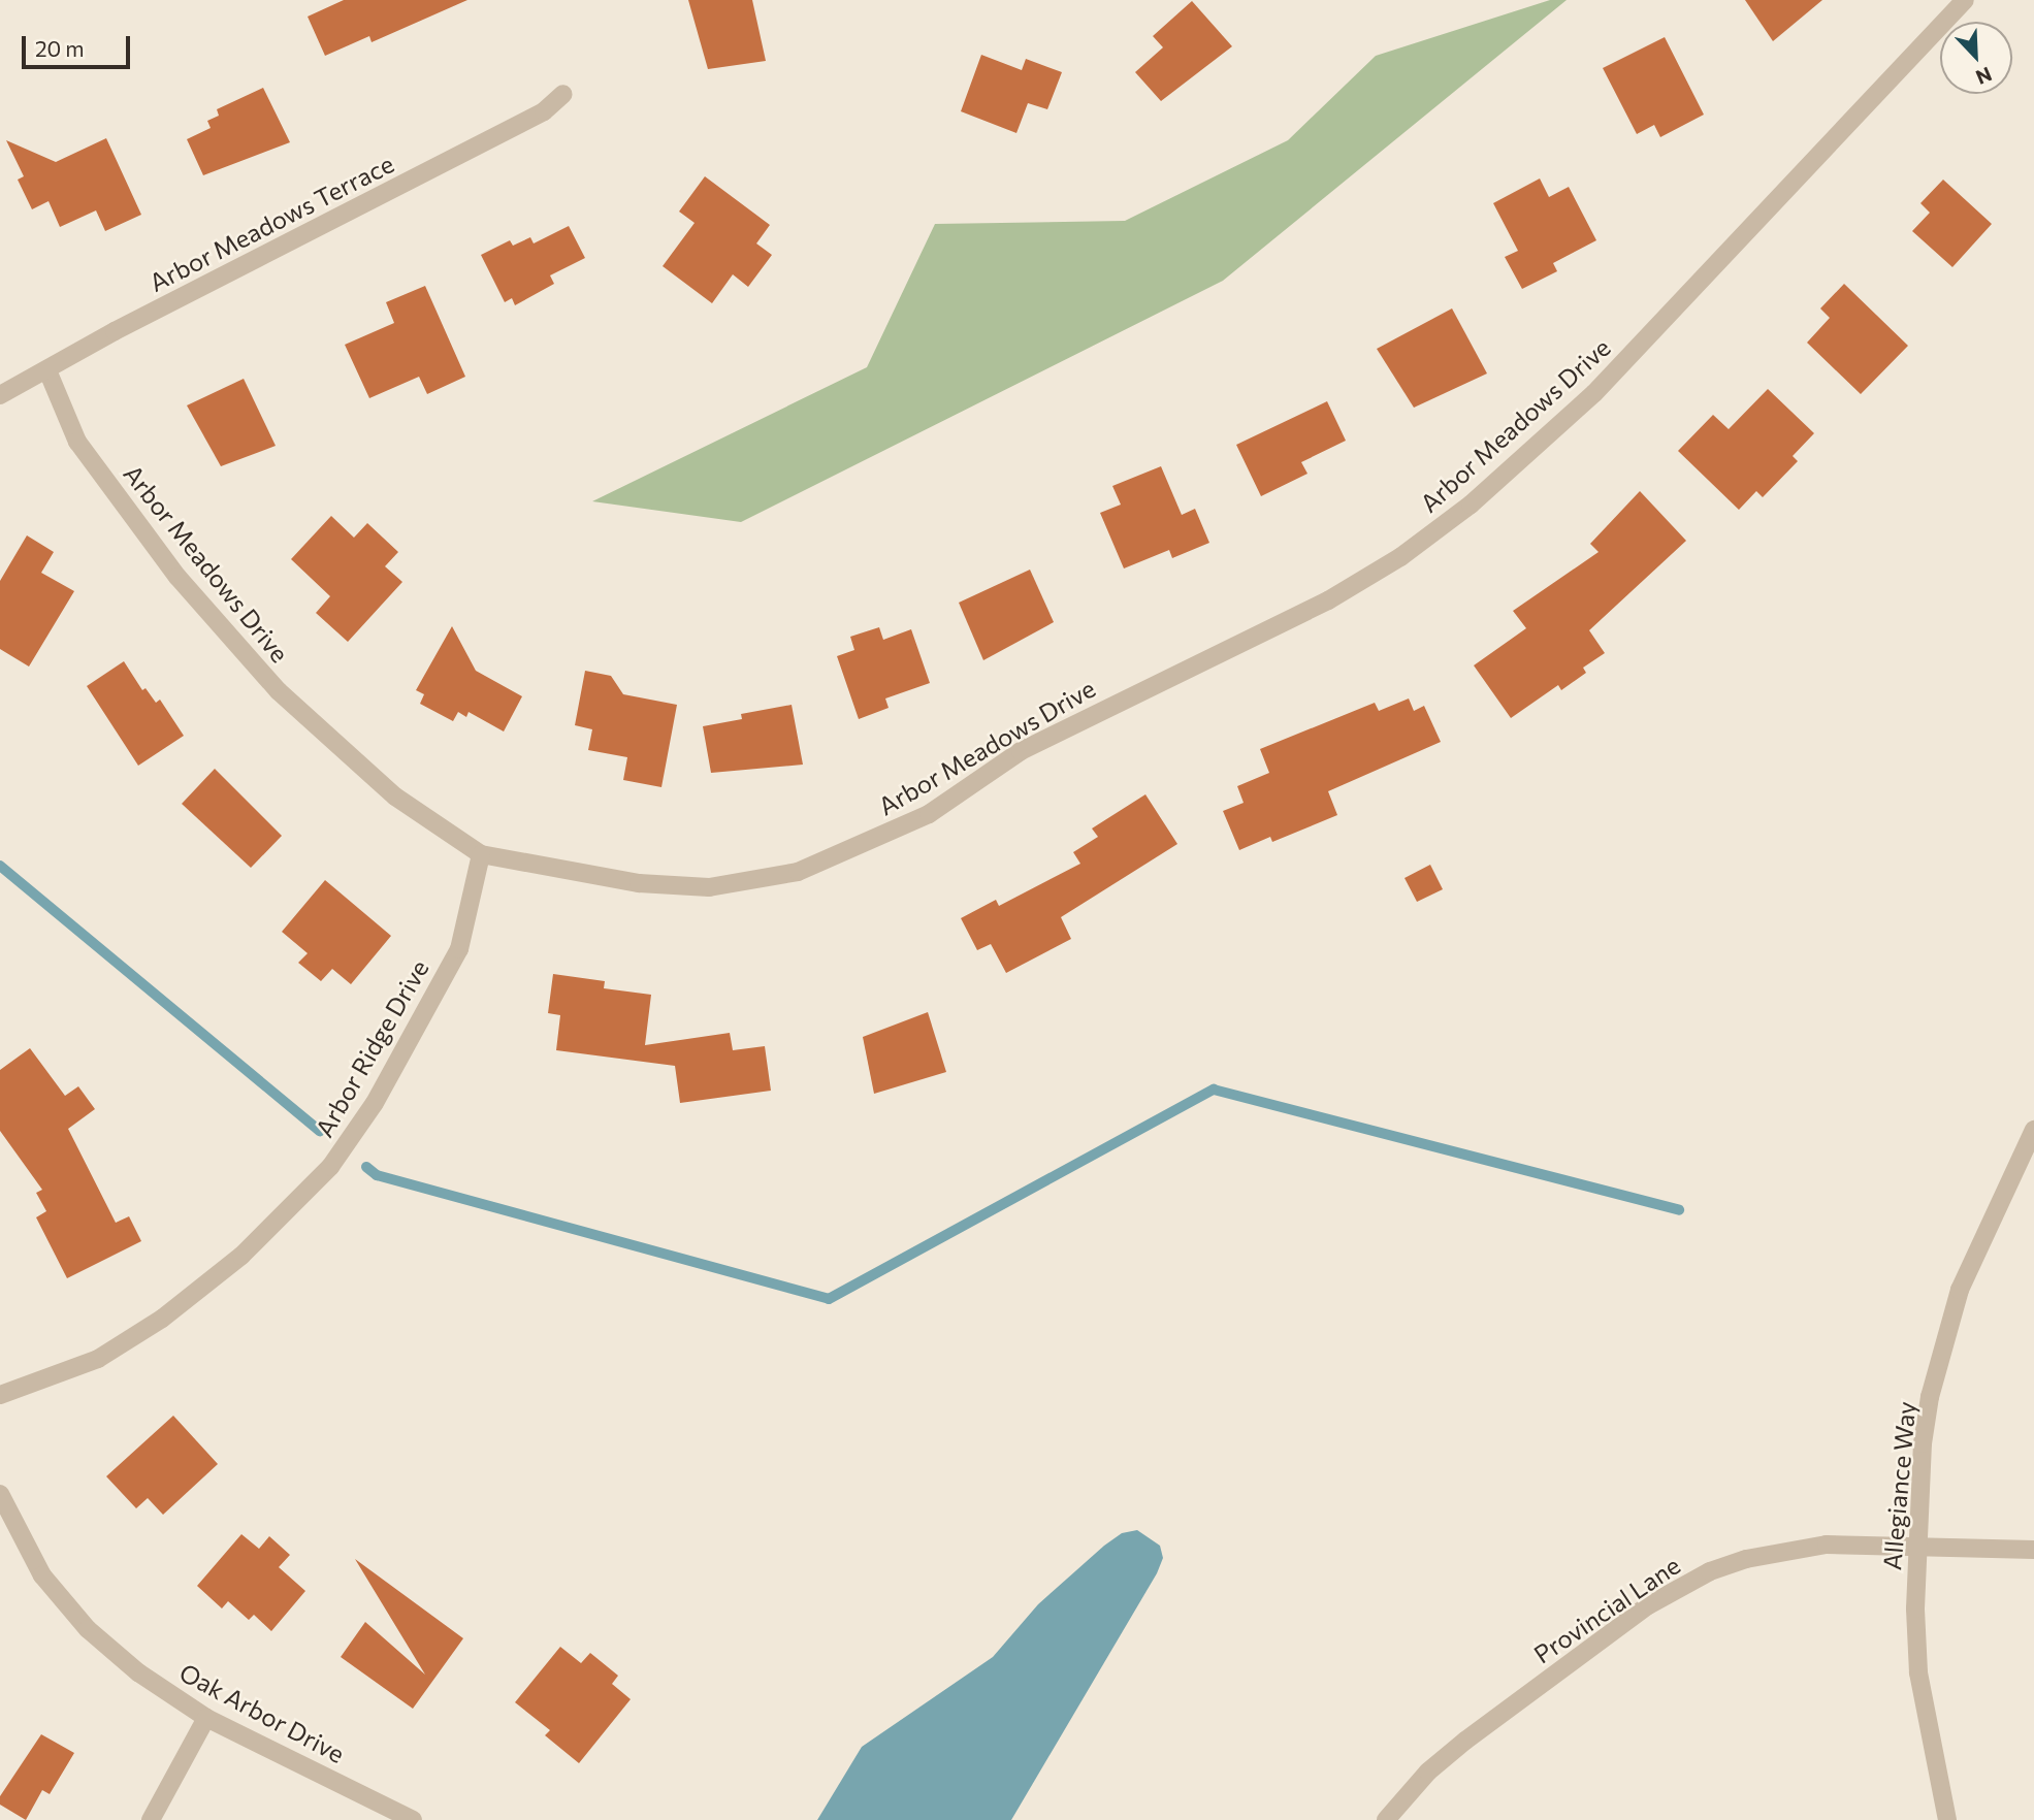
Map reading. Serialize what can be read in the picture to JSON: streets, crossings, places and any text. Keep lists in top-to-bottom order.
{
  "streets": {
    "street": [
      "Arbor Meadows Terrace",
      "Arbor Meadows Drive",
      "Arbor Ridge Drive",
      "Allegiance Way",
      "Provincial Lane",
      "Oak Arbor Drive"
    ]
  },
  "crossings": [
    ["Arbor Meadows Terrace", "Arbor Meadows Drive"],
    ["Arbor Meadows Drive", "Arbor Ridge Drive"],
    ["Allegiance Way", "Provincial Lane"]
  ],
  "scale_bar": "20 m",
  "north": "bottom right"
}
